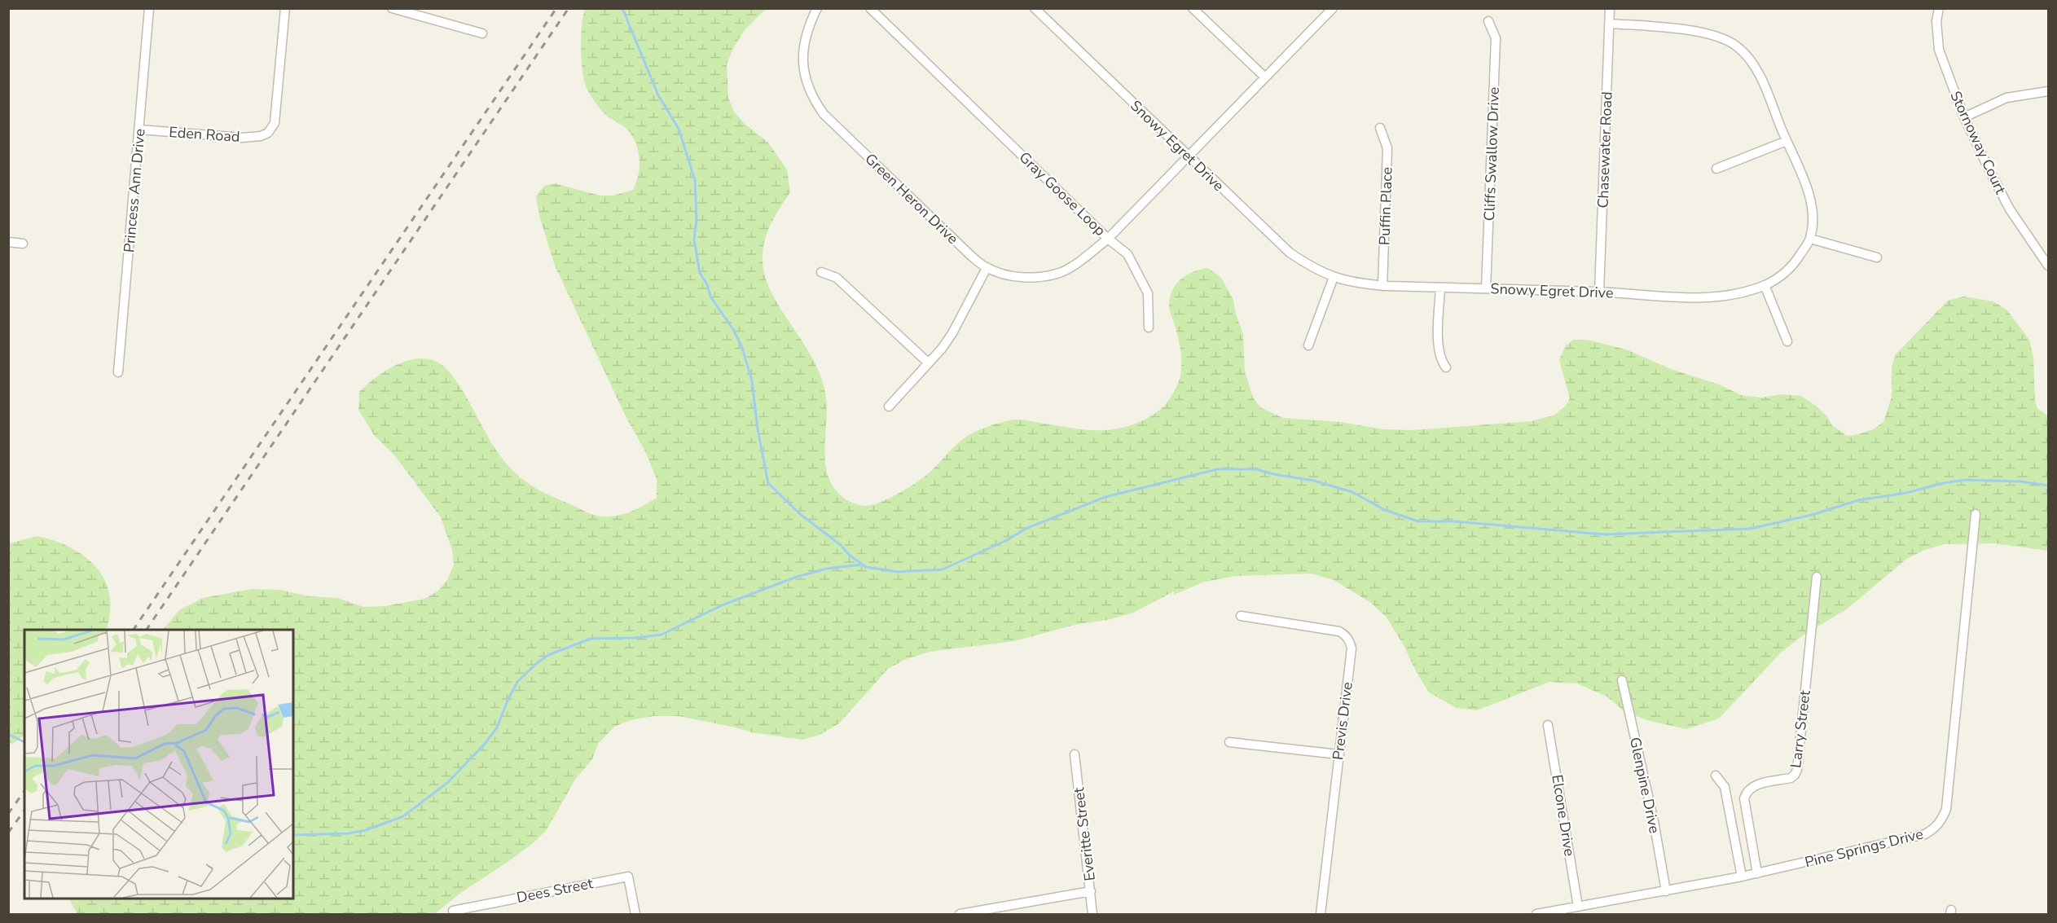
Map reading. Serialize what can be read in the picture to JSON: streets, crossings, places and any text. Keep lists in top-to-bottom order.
{
  "streets": {
    "street": [
      "Eden Road",
      "Stornoway Court",
      "Snowy Egret Drive",
      "Chasewater Road",
      "Cliffs Swallow Drive",
      "Princess Ann Drive",
      "Gray Goose Loop",
      "Green Heron Drive",
      "Puffin Place",
      "Previs Drive",
      "Larry Street",
      "Glenpine Drive",
      "Elcone Drive",
      "Everitte Street",
      "Pine Springs Drive",
      "Dees Street"
    ]
  },
  "crossings": [
    ["Eden Road", "Princess Ann Drive"],
    ["Snowy Egret Drive", "Chasewater Road"],
    ["Snowy Egret Drive", "Cliffs Swallow Drive"],
    ["Snowy Egret Drive", "Gray Goose Loop"],
    ["Snowy Egret Drive", "Puffin Place"],
    ["Gray Goose Loop", "Green Heron Drive"],
    ["Larry Street", "Pine Springs Drive"],
    ["Glenpine Drive", "Pine Springs Drive"],
    ["Elcone Drive", "Pine Springs Drive"]
  ]
}
